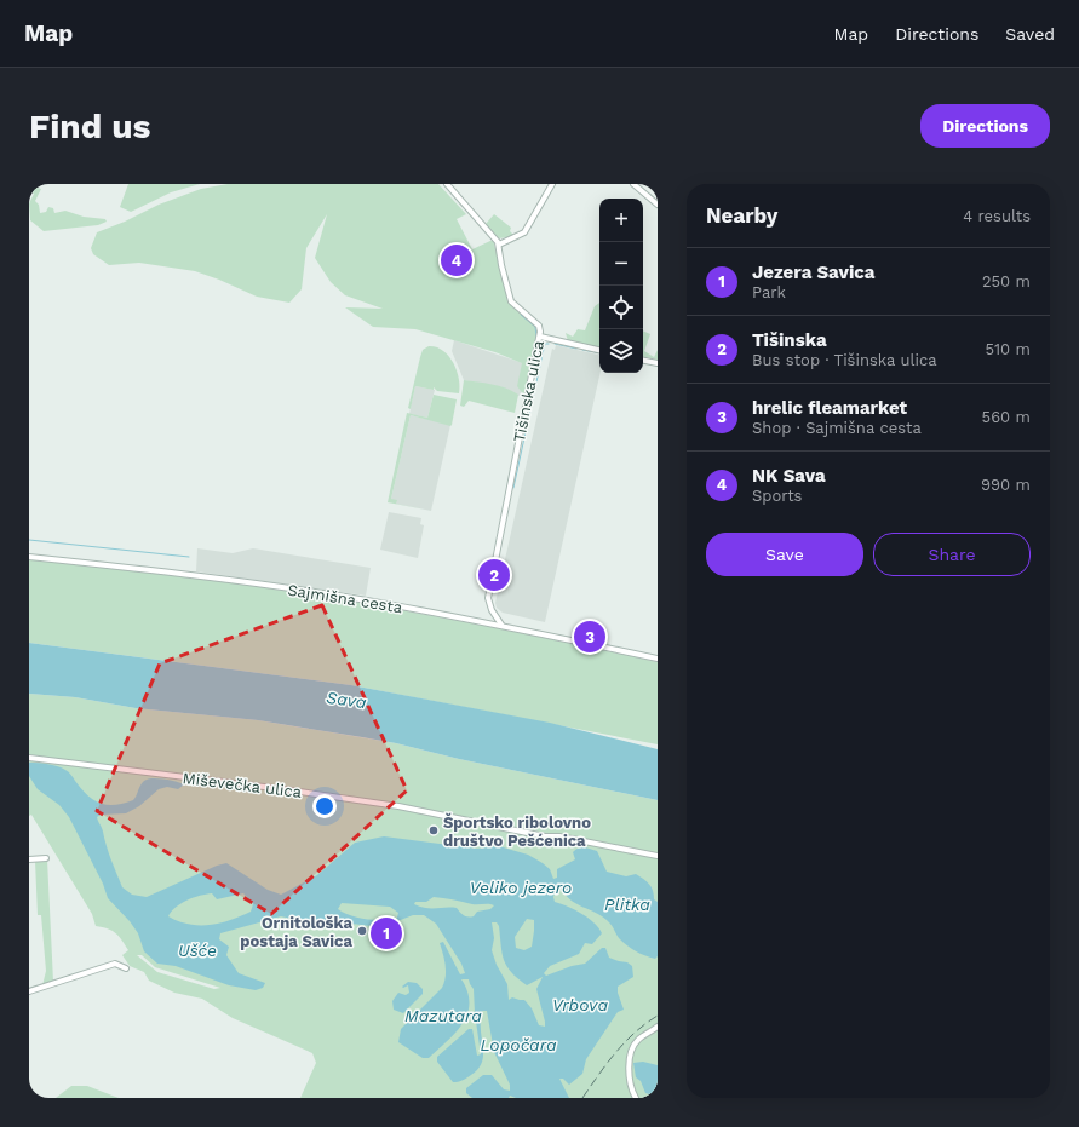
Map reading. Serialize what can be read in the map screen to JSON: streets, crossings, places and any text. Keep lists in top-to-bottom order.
{
  "streets": {
    "street": ["Tišinska ulica", "Sajmišna cesta", "Miševečka ulica"]
  },
  "crossings": [
    ["Tišinska ulica", "Sajmišna cesta"]
  ],
  "water": [
    "Sava",
    "Veliko jezero",
    "Plitka",
    "Ušće",
    "Vrbova",
    "Mazutara",
    "Lopočara"
  ],
  "places": ["Športsko ribolovno društvo Pešćenica", "Ornitološka postaja Savica"],
  "page": {
    "header": "Map",
    "nav": ["Map", "Directions", "Saved"],
    "buttons": [
      "Directions",
      ["Save", "Share"]
    ],
    "title": "Find us",
    "heading": ["Nearby", "4 results"],
    "map_buttons": ["+", "−"],
    "pins": [
      "4",
      "2",
      "3",
      "1"
    ],
    "list": [
      {
        "mark": "1",
        "name": "Jezera Savica",
        "note": "Park",
        "value": "250 m"
      },
      {
        "mark": "2",
        "name": "Tišinska",
        "note": "Bus stop · Tišinska ulica",
        "value": "510 m"
      },
      {
        "mark": "3",
        "name": "hrelic fleamarket",
        "note": "Shop · Sajmišna cesta",
        "value": "560 m"
      },
      {
        "mark": "4",
        "name": "NK Sava",
        "note": "Sports",
        "value": "990 m"
      }
    ]
  }
}
